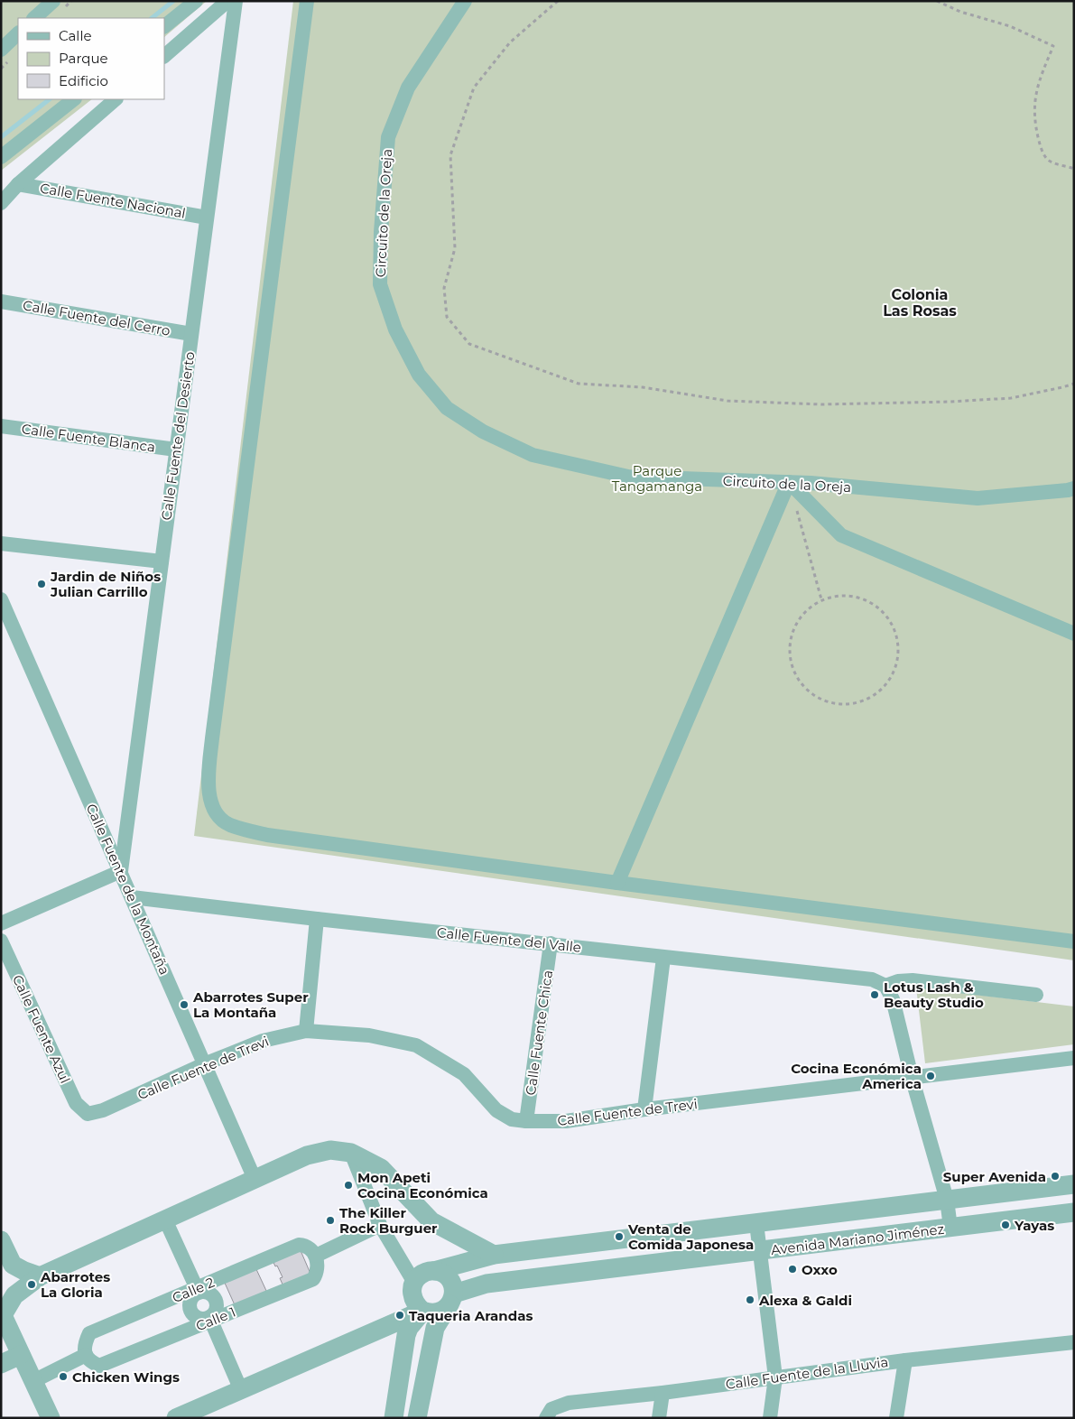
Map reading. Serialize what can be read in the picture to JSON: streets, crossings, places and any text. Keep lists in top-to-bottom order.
{
  "streets": {
    "street": [
      "Calle Fuente Nacional",
      "Circuito de la Oreja",
      "Calle Fuente del Cerro",
      "Calle Fuente del Desierto",
      "Calle Fuente Blanca",
      "Calle Fuente de la Montaña",
      "Calle Fuente del Valle",
      "Calle Fuente Azul",
      "Calle Fuente Chica",
      "Calle Fuente de Trevi",
      "Avenida Mariano Jiménez",
      "Calle 2",
      "Calle 1",
      "Calle Fuente de la Lluvia"
    ]
  },
  "crossings": [
    ["Calle Fuente Nacional", "Calle Fuente del Desierto"],
    ["Calle Fuente del Cerro", "Calle Fuente del Desierto"],
    ["Calle Fuente del Desierto", "Calle Fuente Blanca"],
    ["Calle Fuente del Desierto", "Calle Fuente de la Montaña"],
    ["Calle Fuente de la Montaña", "Calle Fuente del Valle"],
    ["Calle Fuente de la Montaña", "Calle Fuente de Trevi"],
    ["Calle Fuente del Valle", "Calle Fuente Chica"],
    ["Calle Fuente Azul", "Calle Fuente de Trevi"],
    ["Calle Fuente Chica", "Calle Fuente de Trevi"],
    ["Calle 2", "Calle 1"]
  ],
  "districts": ["Colonia Las Rosas"],
  "parks": ["Parque Tangamanga"],
  "places": [
    "Jardin de Niños Julian Carrillo",
    "Lotus Lash & Beauty Studio",
    "Abarrotes Super La Montaña",
    "Cocina Económica America",
    "Super Avenida",
    "Mon Apeti Cocina Económica",
    "The Killer Rock Burguer",
    "Yayas",
    "Venta de Comida Japonesa",
    "Oxxo",
    "Abarrotes La Gloria",
    "Alexa & Galdi",
    "Taqueria Arandas",
    "Chicken Wings"
  ],
  "legend": ["Calle", "Parque", "Edificio"]
}
